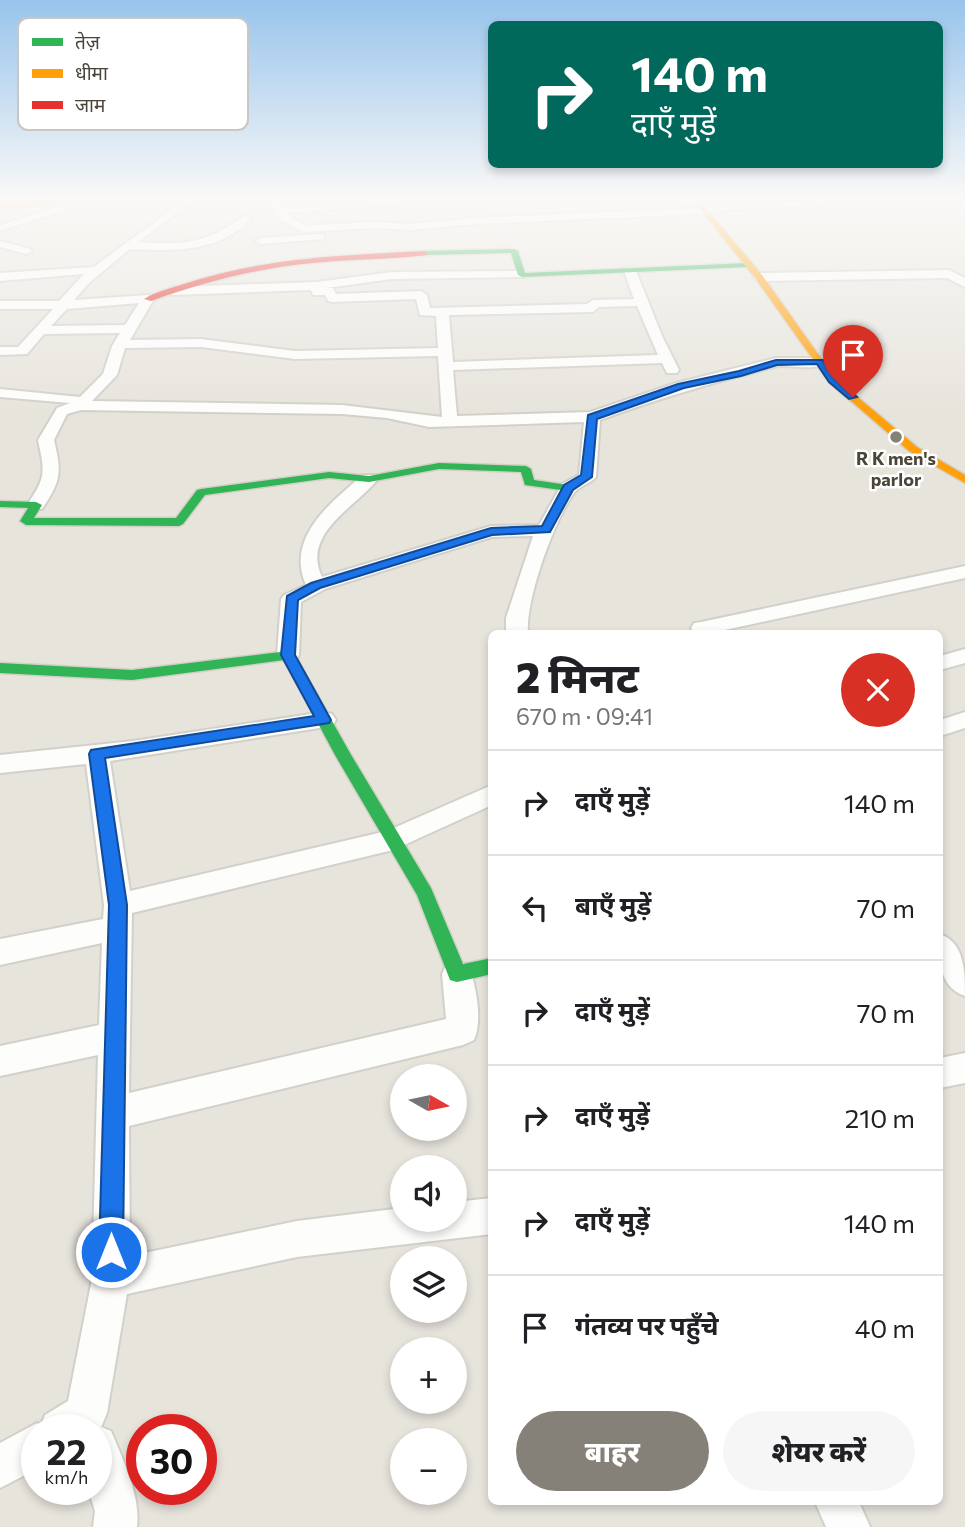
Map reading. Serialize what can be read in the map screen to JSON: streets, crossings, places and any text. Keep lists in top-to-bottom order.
{
  "places": ["R K men's parlor"],
  "legend": ["तेज़", "धीमा", "जाम"],
  "north": "right",
  "page": {
    "turn": ["140 m", "दाएँ मुड़ें"],
    "heading": ["2 मिनट", "670 m · 09:41"],
    "list": [
      {
        "name": "दाएँ मुड़ें",
        "value": "140 m"
      },
      {
        "name": "बाएँ मुड़ें",
        "value": "70 m"
      },
      {
        "name": "दाएँ मुड़ें",
        "value": "70 m"
      },
      {
        "name": "दाएँ मुड़ें",
        "value": "210 m"
      },
      {
        "name": "दाएँ मुड़ें",
        "value": "140 m"
      },
      {
        "name": "गंतव्य पर पहुँचे",
        "value": "40 m"
      }
    ],
    "map_buttons": ["+", "−"],
    "buttons": ["बाहर", "शेयर करें"],
    "speed": "22 km/h",
    "limit": "30"
  }
}
